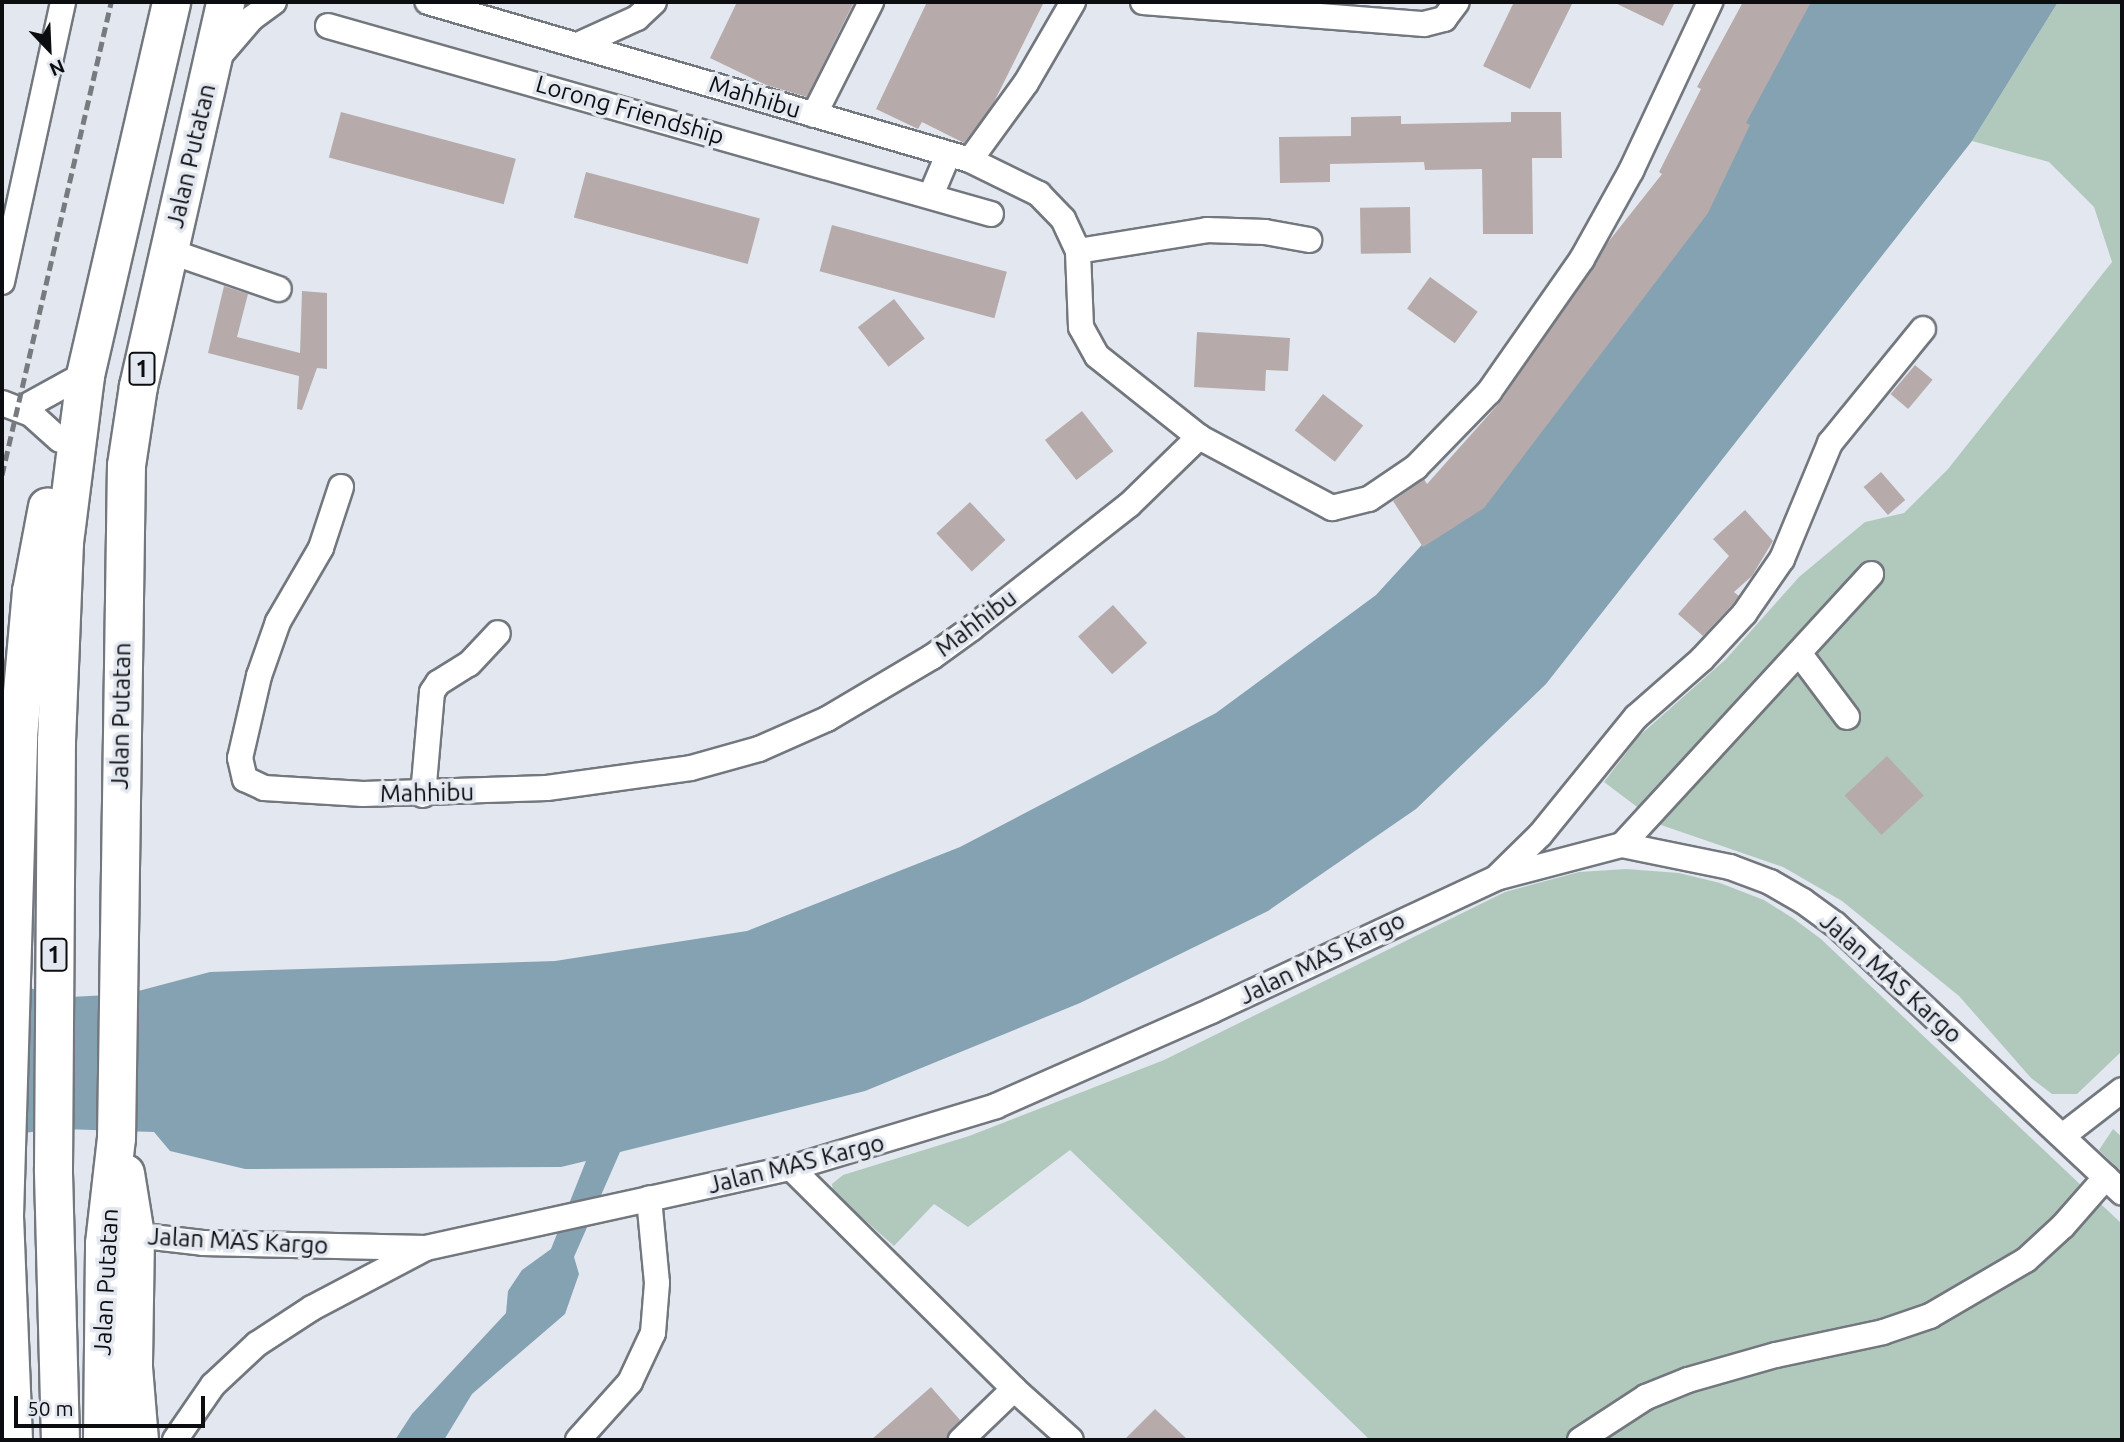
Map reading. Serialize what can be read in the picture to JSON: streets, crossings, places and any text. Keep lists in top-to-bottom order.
{
  "streets": {
    "highway": ["Jalan Putatan", "1"],
    "street": ["Mahhibu", "Lorong Friendship", "Jalan MAS Kargo"]
  },
  "scale_bar": "50 m",
  "north": "bottom right"
}
